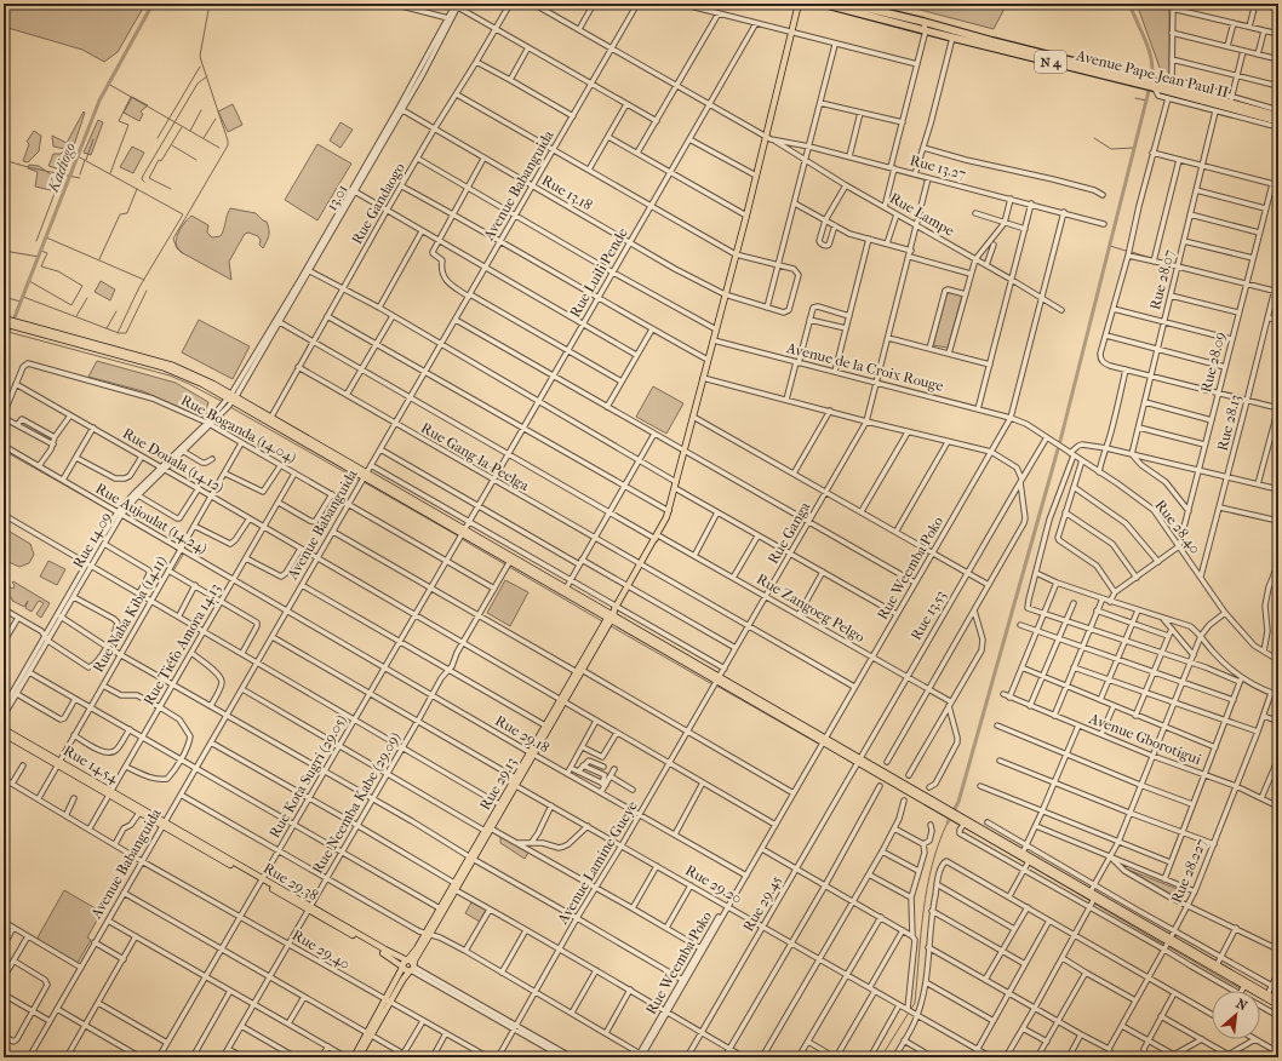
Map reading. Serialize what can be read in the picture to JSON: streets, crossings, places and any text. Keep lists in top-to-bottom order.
{
  "streets": {
    "highway": ["N 4", "Avenue Pape Jean Paul II"],
    "main road": ["Rue 14.54", "Rue 29.13", "Rue 29.38"],
    "street": [
      "Rue 13.27",
      "Avenue Babanguida",
      "Rue 13.18",
      "13.01",
      "Rue Gandaogo",
      "Rue Lampe",
      "Rue Luili Pende",
      "Rue 28.07",
      "Rue 28.09",
      "Avenue de la Croix Rouge",
      "Rue 28.13",
      "Rue Boganda (14.04)",
      "Rue Gang-la-Peelga",
      "Rue Douala (14.12)",
      "Rue Aujoulat (14.24)",
      "Rue 28.40",
      "Rue Ganga",
      "Rue 14.09",
      "Rue Weemba Poko",
      "Rue Zangoeg Pelgo",
      "Rue Naba Kiba (14.11)",
      "Rue 13.53",
      "Rue Tiéfo Amora 14.13",
      "Rue 29.18",
      "Avenue Gborotigui",
      "Rue Kota Sugri (29.05)",
      "Rue Neemba Kabe (29.09)",
      "Avenue Lamine Gueye",
      "Rue 28.227",
      "Rue 29.20",
      "Rue 29.45",
      "Rue 29.40"
    ]
  },
  "crossings": [
    ["Rue 13.27", "Rue Lampe"],
    ["Rue 13.27", "Rue Weemba Poko"],
    ["Avenue Babanguida", "Rue 13.18"],
    ["Avenue Babanguida", "Rue Lampe"],
    ["Avenue Babanguida", "Rue Boganda (14.04)"],
    ["Avenue Babanguida", "Rue Gang-la-Peelga"],
    ["Avenue Babanguida", "Rue Douala (14.12)"],
    ["Avenue Babanguida", "Rue Aujoulat (14.24)"],
    ["Avenue Babanguida", "Rue Zangoeg Pelgo"],
    ["Avenue Babanguida", "Rue 29.18"],
    ["Avenue Babanguida", "Rue 14.54"],
    ["Avenue Babanguida", "Rue 29.38"],
    ["Avenue Babanguida", "Rue 29.40"],
    ["Rue 13.18", "13.01"],
    ["Rue 13.18", "Rue Gandaogo"],
    ["Rue 13.18", "Rue Luili Pende"],
    ["13.01", "Rue 14.09"],
    ["13.01", "Rue Zangoeg Pelgo"],
    ["Rue Gandaogo", "Rue Gang-la-Peelga"],
    ["Rue Gandaogo", "Rue Zangoeg Pelgo"],
    ["Rue Lampe", "Rue Luili Pende"],
    ["Rue Lampe", "Rue Weemba Poko"],
    ["Rue Luili Pende", "Rue Gang-la-Peelga"],
    ["Rue Luili Pende", "Rue Zangoeg Pelgo"],
    ["Rue Luili Pende", "Rue Kota Sugri (29.05)"],
    ["Rue 28.09", "Rue 28.40"],
    ["Avenue de la Croix Rouge", "Rue 28.40"],
    ["Avenue de la Croix Rouge", "Rue Ganga"],
    ["Avenue de la Croix Rouge", "Rue Weemba Poko"],
    ["Rue 28.13", "Rue 28.40"],
    ["Rue Boganda (14.04)", "Rue Douala (14.12)"],
    ["Rue Boganda (14.04)", "Rue 14.09"],
    ["Rue Boganda (14.04)", "Rue Naba Kiba (14.11)"],
    ["Rue Boganda (14.04)", "Rue Tiéfo Amora 14.13"],
    ["Rue Boganda (14.04)", "Rue Kota Sugri (29.05)"],
    ["Rue Boganda (14.04)", "Rue Neemba Kabe (29.09)"],
    ["Rue Gang-la-Peelga", "Rue Ganga"],
    ["Rue Gang-la-Peelga", "Rue Weemba Poko"],
    ["Rue Douala (14.12)", "Rue 14.09"],
    ["Rue Douala (14.12)", "Rue Weemba Poko"],
    ["Rue Douala (14.12)", "Rue Naba Kiba (14.11)"],
    ["Rue Douala (14.12)", "Rue Tiéfo Amora 14.13"],
    ["Rue Douala (14.12)", "Rue Kota Sugri (29.05)"],
    ["Rue Douala (14.12)", "Rue 29.13"],
    ["Rue Douala (14.12)", "Rue Neemba Kabe (29.09)"],
    ["Rue Douala (14.12)", "Avenue Lamine Gueye"],
    ["Rue Aujoulat (14.24)", "Rue 14.09"],
    ["Rue Aujoulat (14.24)", "Rue Naba Kiba (14.11)"],
    ["Rue Aujoulat (14.24)", "Rue Tiéfo Amora 14.13"],
    ["Rue Aujoulat (14.24)", "Rue 29.18"],
    ["Rue 28.40", "Rue Weemba Poko"],
    ["Rue 28.40", "Rue 13.53"],
    ["Rue Ganga", "Rue Zangoeg Pelgo"],
    ["Rue Ganga", "Avenue Lamine Gueye"],
    ["Rue Weemba Poko", "Rue Zangoeg Pelgo"],
    ["Rue Weemba Poko", "Rue 29.18"],
    ["Rue Weemba Poko", "Rue 29.20"],
    ["Rue Zangoeg Pelgo", "Rue 13.53"],
    ["Rue Naba Kiba (14.11)", "Rue 14.54"],
    ["Rue Naba Kiba (14.11)", "Rue 29.40"],
    ["Rue 13.53", "Rue 29.45"],
    ["Rue Tiéfo Amora 14.13", "Rue 14.54"],
    ["Rue Tiéfo Amora 14.13", "Rue 29.40"],
    ["Rue 29.18", "Rue Kota Sugri (29.05)"],
    ["Rue 29.18", "Rue 29.13"],
    ["Rue 29.18", "Rue Neemba Kabe (29.09)"],
    ["Rue 29.18", "Avenue Lamine Gueye"],
    ["Avenue Gborotigui", "Rue 28.227"],
    ["Rue 14.54", "Rue 29.38"],
    ["Rue Kota Sugri (29.05)", "Rue 29.38"],
    ["Rue Kota Sugri (29.05)", "Rue 29.40"],
    ["Rue Neemba Kabe (29.09)", "Rue 29.38"],
    ["Rue Neemba Kabe (29.09)", "Rue 29.40"],
    ["Avenue Lamine Gueye", "Rue 29.20"],
    ["Rue 29.20", "Rue 29.45"]
  ],
  "water": ["Kadiogo"],
  "north": "top right"
}
